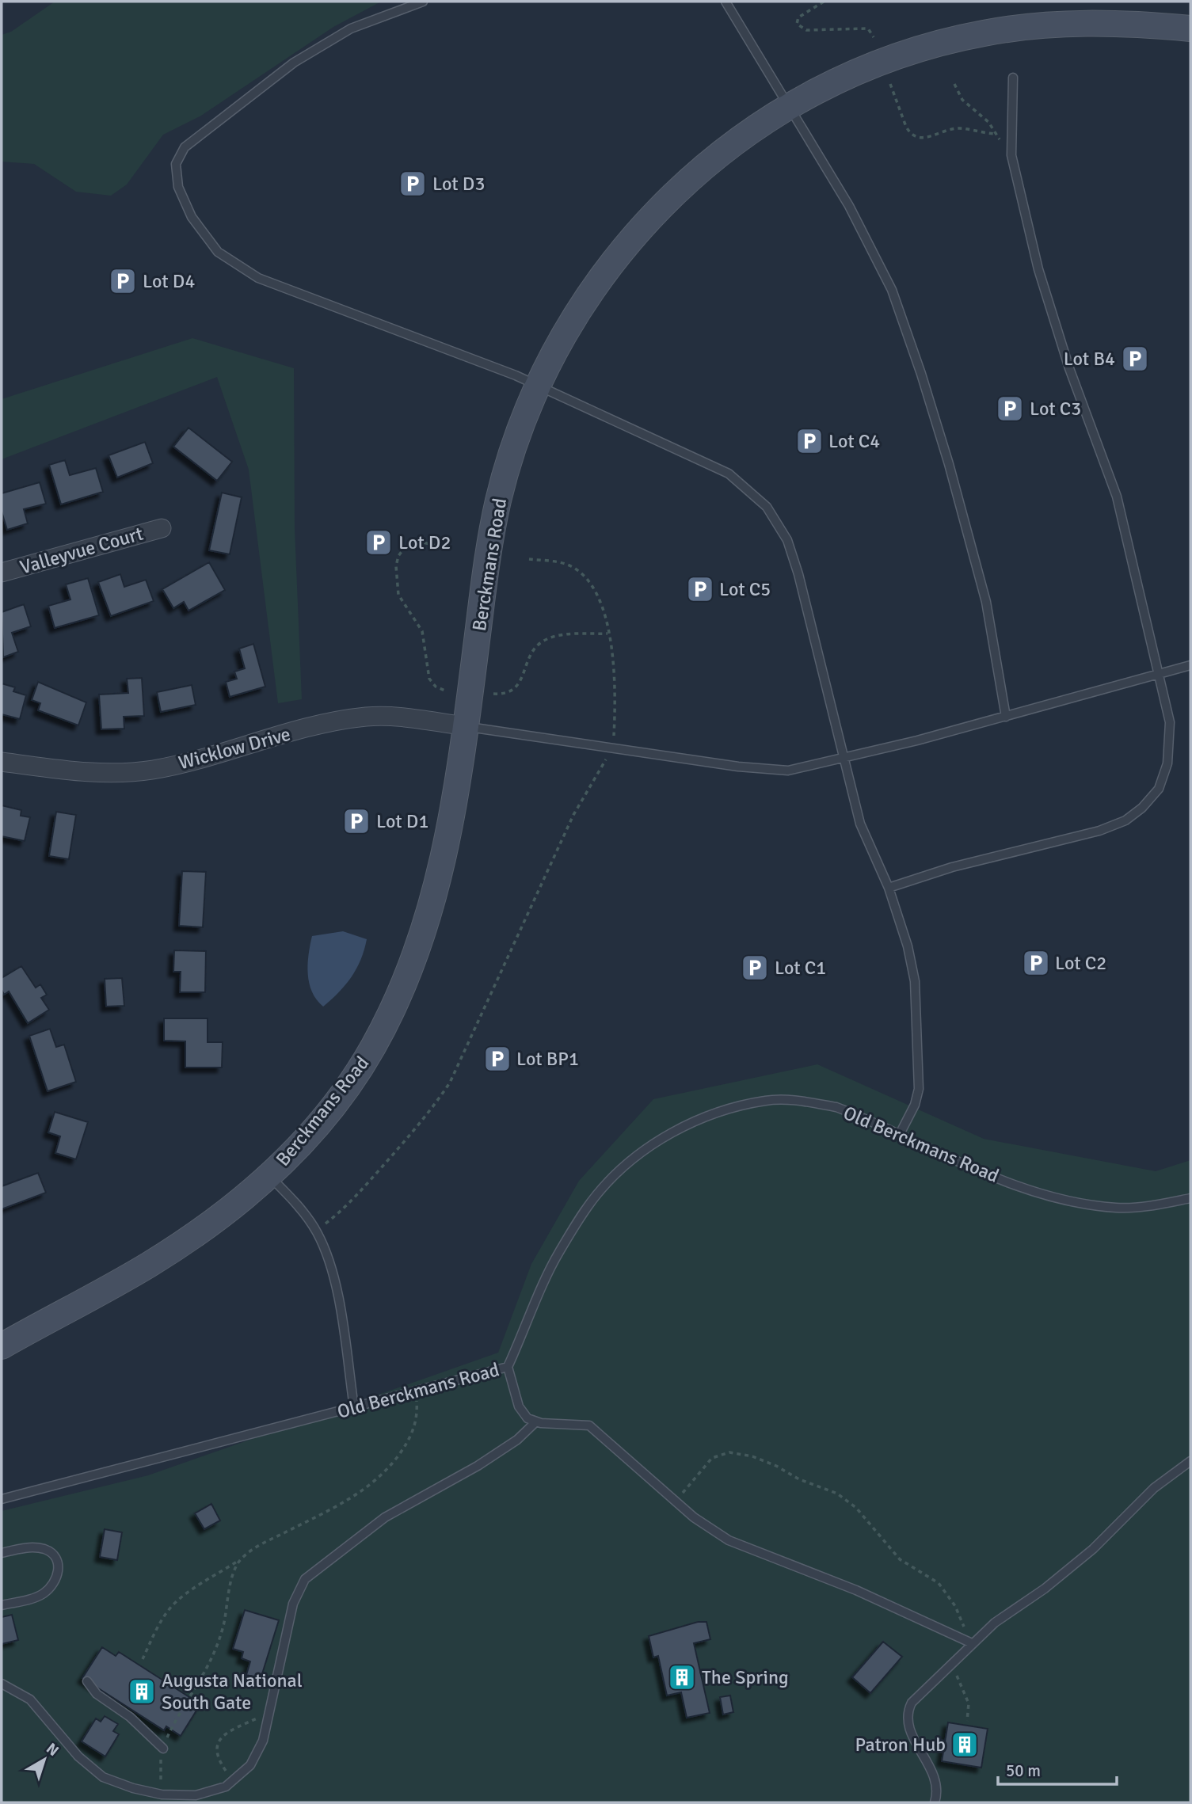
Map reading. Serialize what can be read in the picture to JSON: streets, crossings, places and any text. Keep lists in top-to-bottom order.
{
  "streets": {
    "main road": ["Berckmans Road"],
    "street": ["Valleyvue Court", "Wicklow Drive"],
    "lane": ["Old Berckmans Road"]
  },
  "crossings": [
    ["Berckmans Road", "Wicklow Drive"]
  ],
  "places": {
    "parking": [
      "Lot D3",
      "Lot D4",
      "Lot B4",
      "Lot C3",
      "Lot C4",
      "Lot D2",
      "Lot C5",
      "Lot D1",
      "Lot C2",
      "Lot C1",
      "Lot BP1"
    ],
    "building": ["The Spring", "Augusta National South Gate", "Patron Hub"]
  },
  "scale_bar": "50 m",
  "north": "top right"
}
